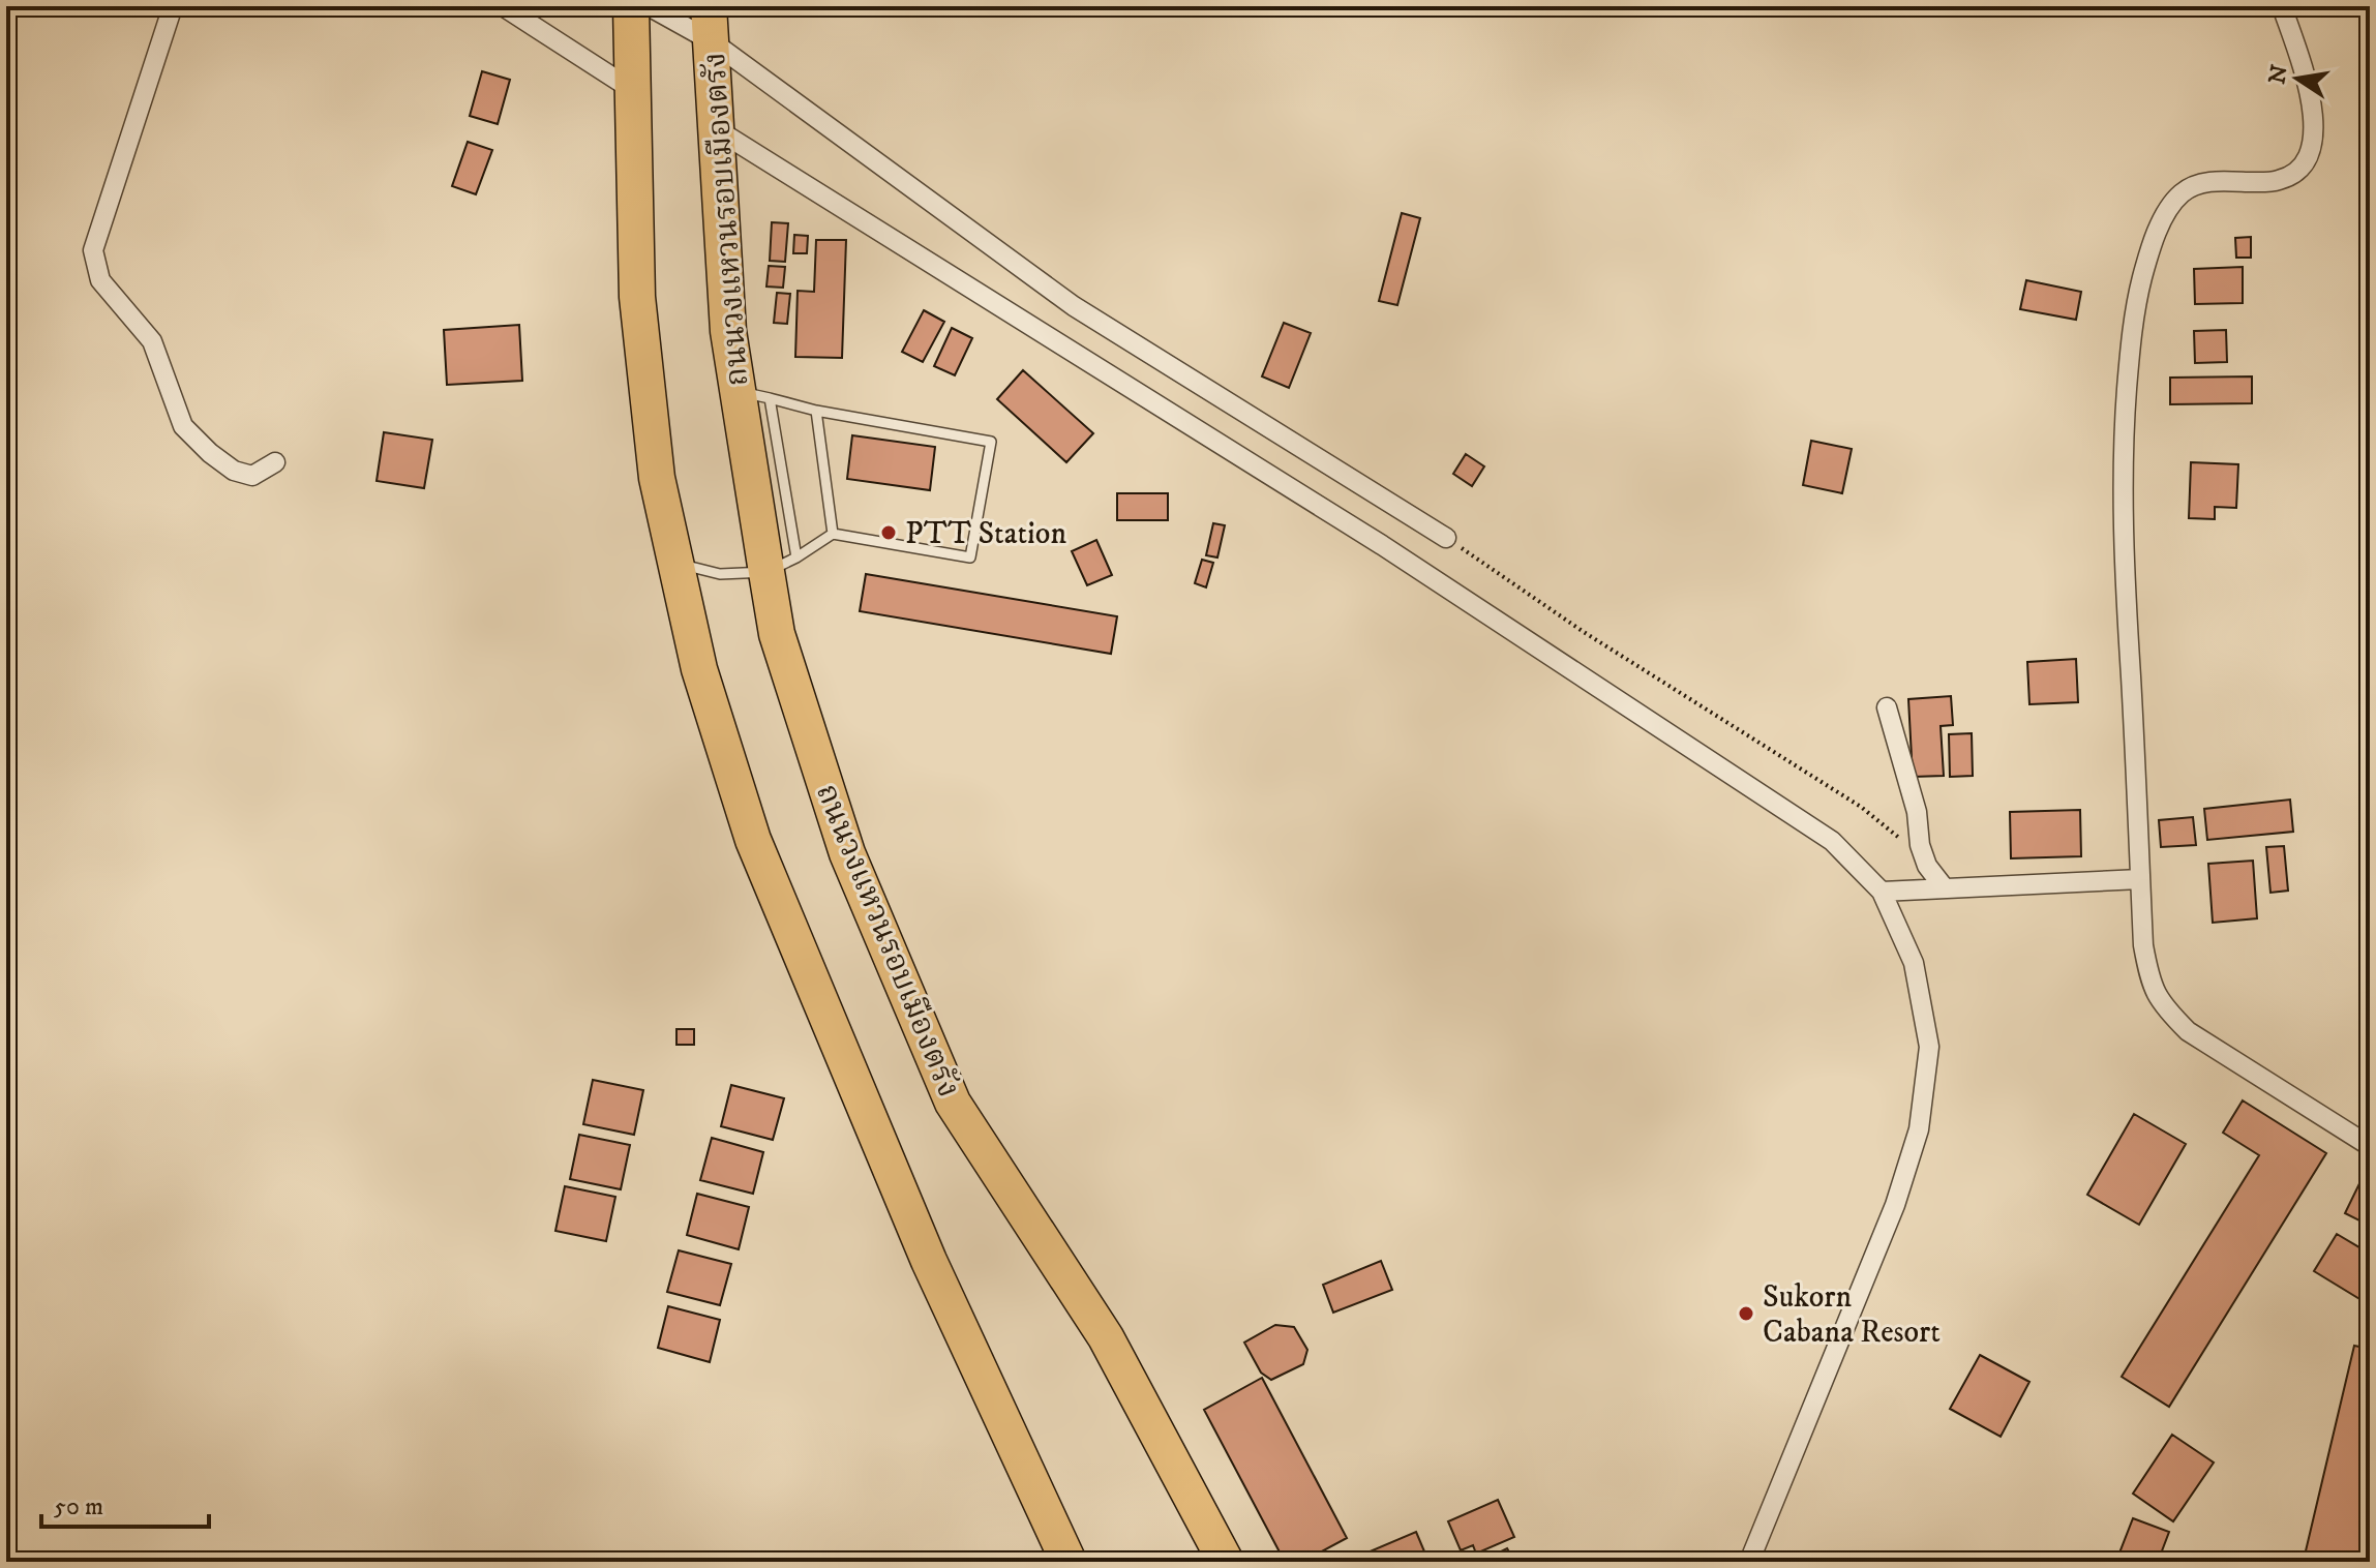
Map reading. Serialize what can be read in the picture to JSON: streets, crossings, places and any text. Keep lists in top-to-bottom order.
{
  "streets": {
    "highway": ["ถนนวงแหวนรอบเมืองตรัง"]
  },
  "places": ["PTT Station", "Sukorn Cabana Resort"],
  "scale_bar": "50 m",
  "north": "left"
}
